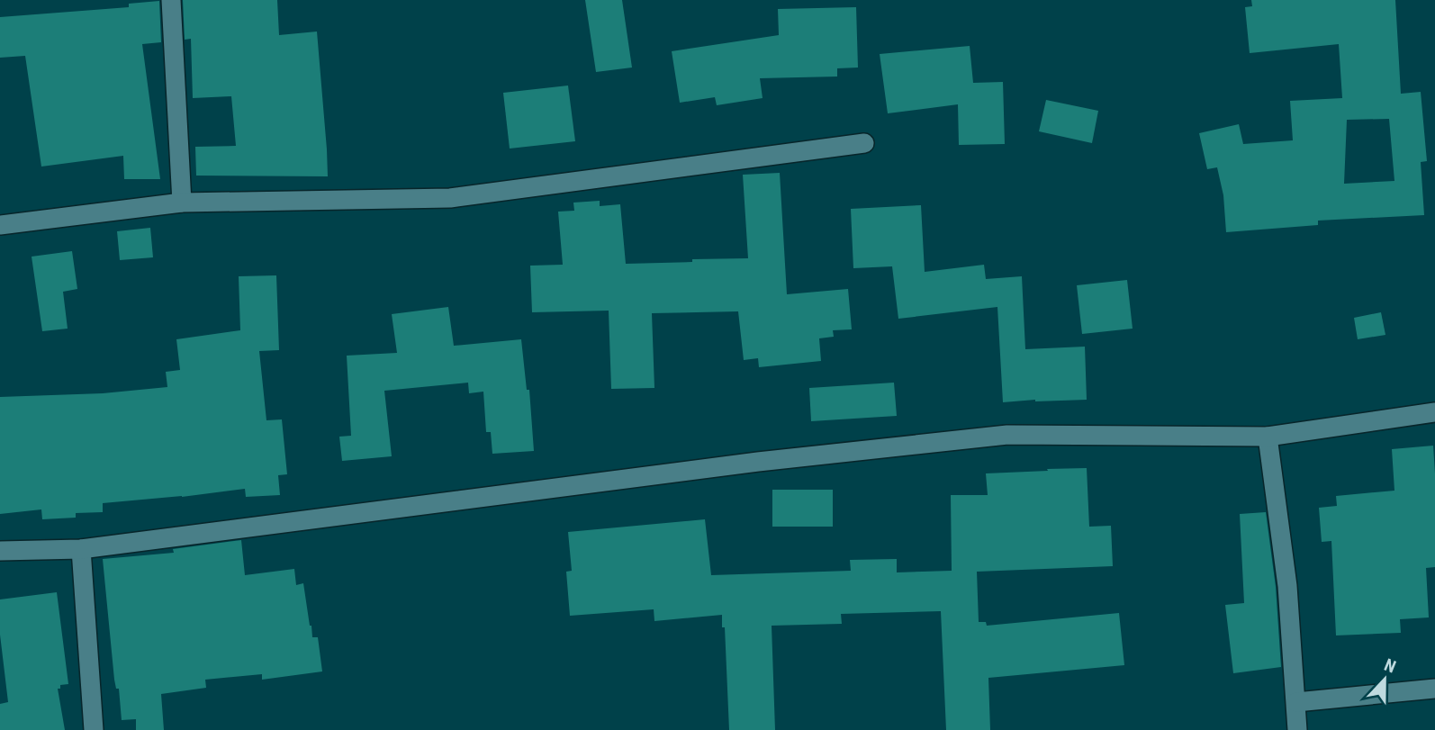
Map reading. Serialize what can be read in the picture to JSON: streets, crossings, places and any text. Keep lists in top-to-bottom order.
{
  "north": "top"
}
